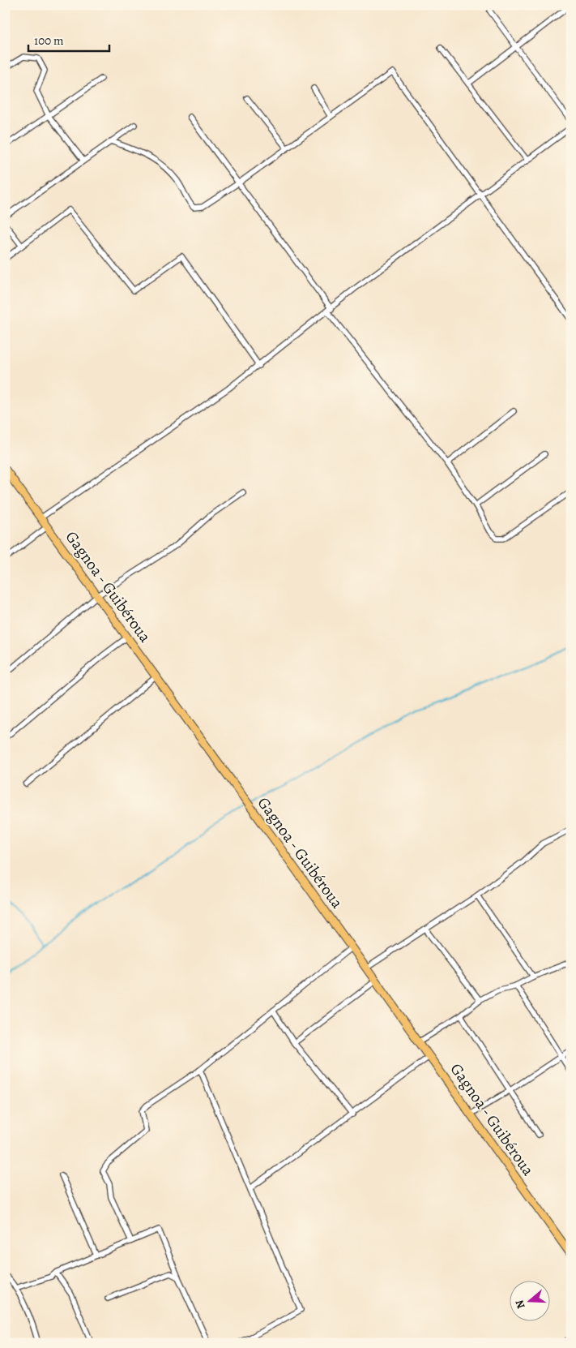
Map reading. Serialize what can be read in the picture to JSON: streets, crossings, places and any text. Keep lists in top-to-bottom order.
{
  "streets": {
    "main road": ["Gagnoa - Guibéroua"]
  },
  "scale_bar": "100 m",
  "north": "left"
}
